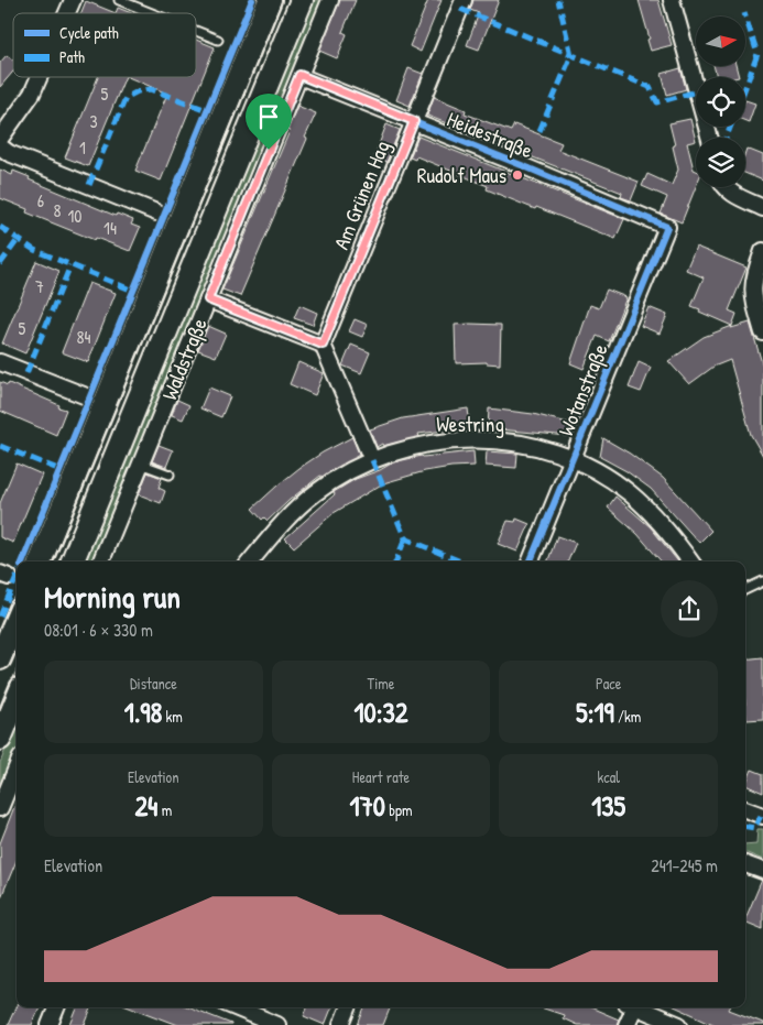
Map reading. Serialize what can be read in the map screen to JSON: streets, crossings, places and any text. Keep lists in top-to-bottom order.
{
  "streets": {
    "main road": ["Waldstraße"],
    "street": [
      "Heidestraße",
      "Am Grünen Hag",
      "Wotanstraße",
      "Westring"
    ]
  },
  "crossings": [
    ["Heidestraße", "Am Grünen Hag"],
    ["Heidestraße", "Waldstraße"],
    ["Heidestraße", "Wotanstraße"],
    ["Wotanstraße", "Westring"]
  ],
  "places": ["Rudolf Maus"],
  "house_numbers": [
    "5",
    "3",
    "1",
    "6",
    "8",
    "10",
    "14",
    "7",
    "5",
    "84"
  ],
  "legend": ["Cycle path", "Path"],
  "north": "right",
  "page": {
    "heading": ["Morning run", "08:01 · 6 × 330 m"],
    "stats": [
      ["Distance", "1.98 km"],
      ["Time", "10:32"],
      ["Pace", "5:19 /km"],
      ["Elevation", "24 m"],
      ["Heart rate", "170 bpm"],
      ["kcal", "135"]
    ],
    "chart": ["Elevation", "241–245 m"]
  }
}
